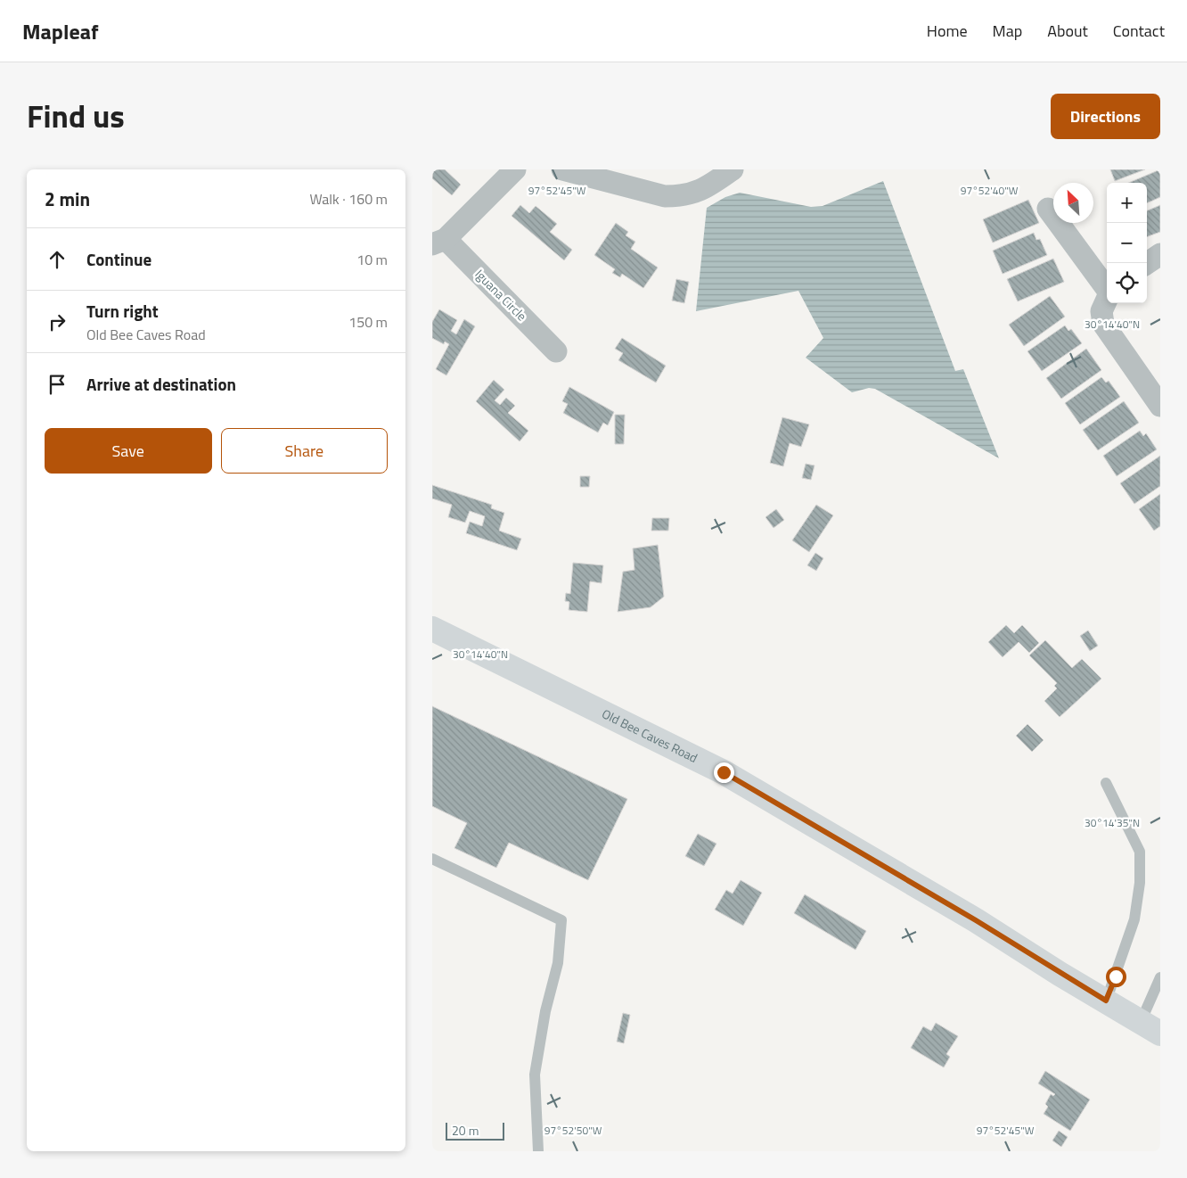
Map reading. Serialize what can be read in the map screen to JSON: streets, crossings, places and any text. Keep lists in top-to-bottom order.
{
  "streets": {
    "street": ["Iguana Circle", "Old Bee Caves Road"]
  },
  "scale_bar": "20 m",
  "north": "top left",
  "page": {
    "header": "Mapleaf",
    "nav": [
      "Home",
      "Map",
      "About",
      "Contact"
    ],
    "title": "Find us",
    "buttons": [
      "Directions",
      ["Save", "Share"]
    ],
    "heading": ["2 min", "Walk · 160 m"],
    "map_buttons": ["+", "−"],
    "list": [
      ["Continue", "10 m"],
      ["Turn right", "Old Bee Caves Road", "150 m"],
      "Arrive at destination"
    ],
    "scale": "20 m"
  },
  "coordinates": [
    "97°52'45\"W",
    "97°52'40\"W",
    "30°14'40\"N",
    "30°14'35\"N",
    "97°52'50\"W"
  ]
}
